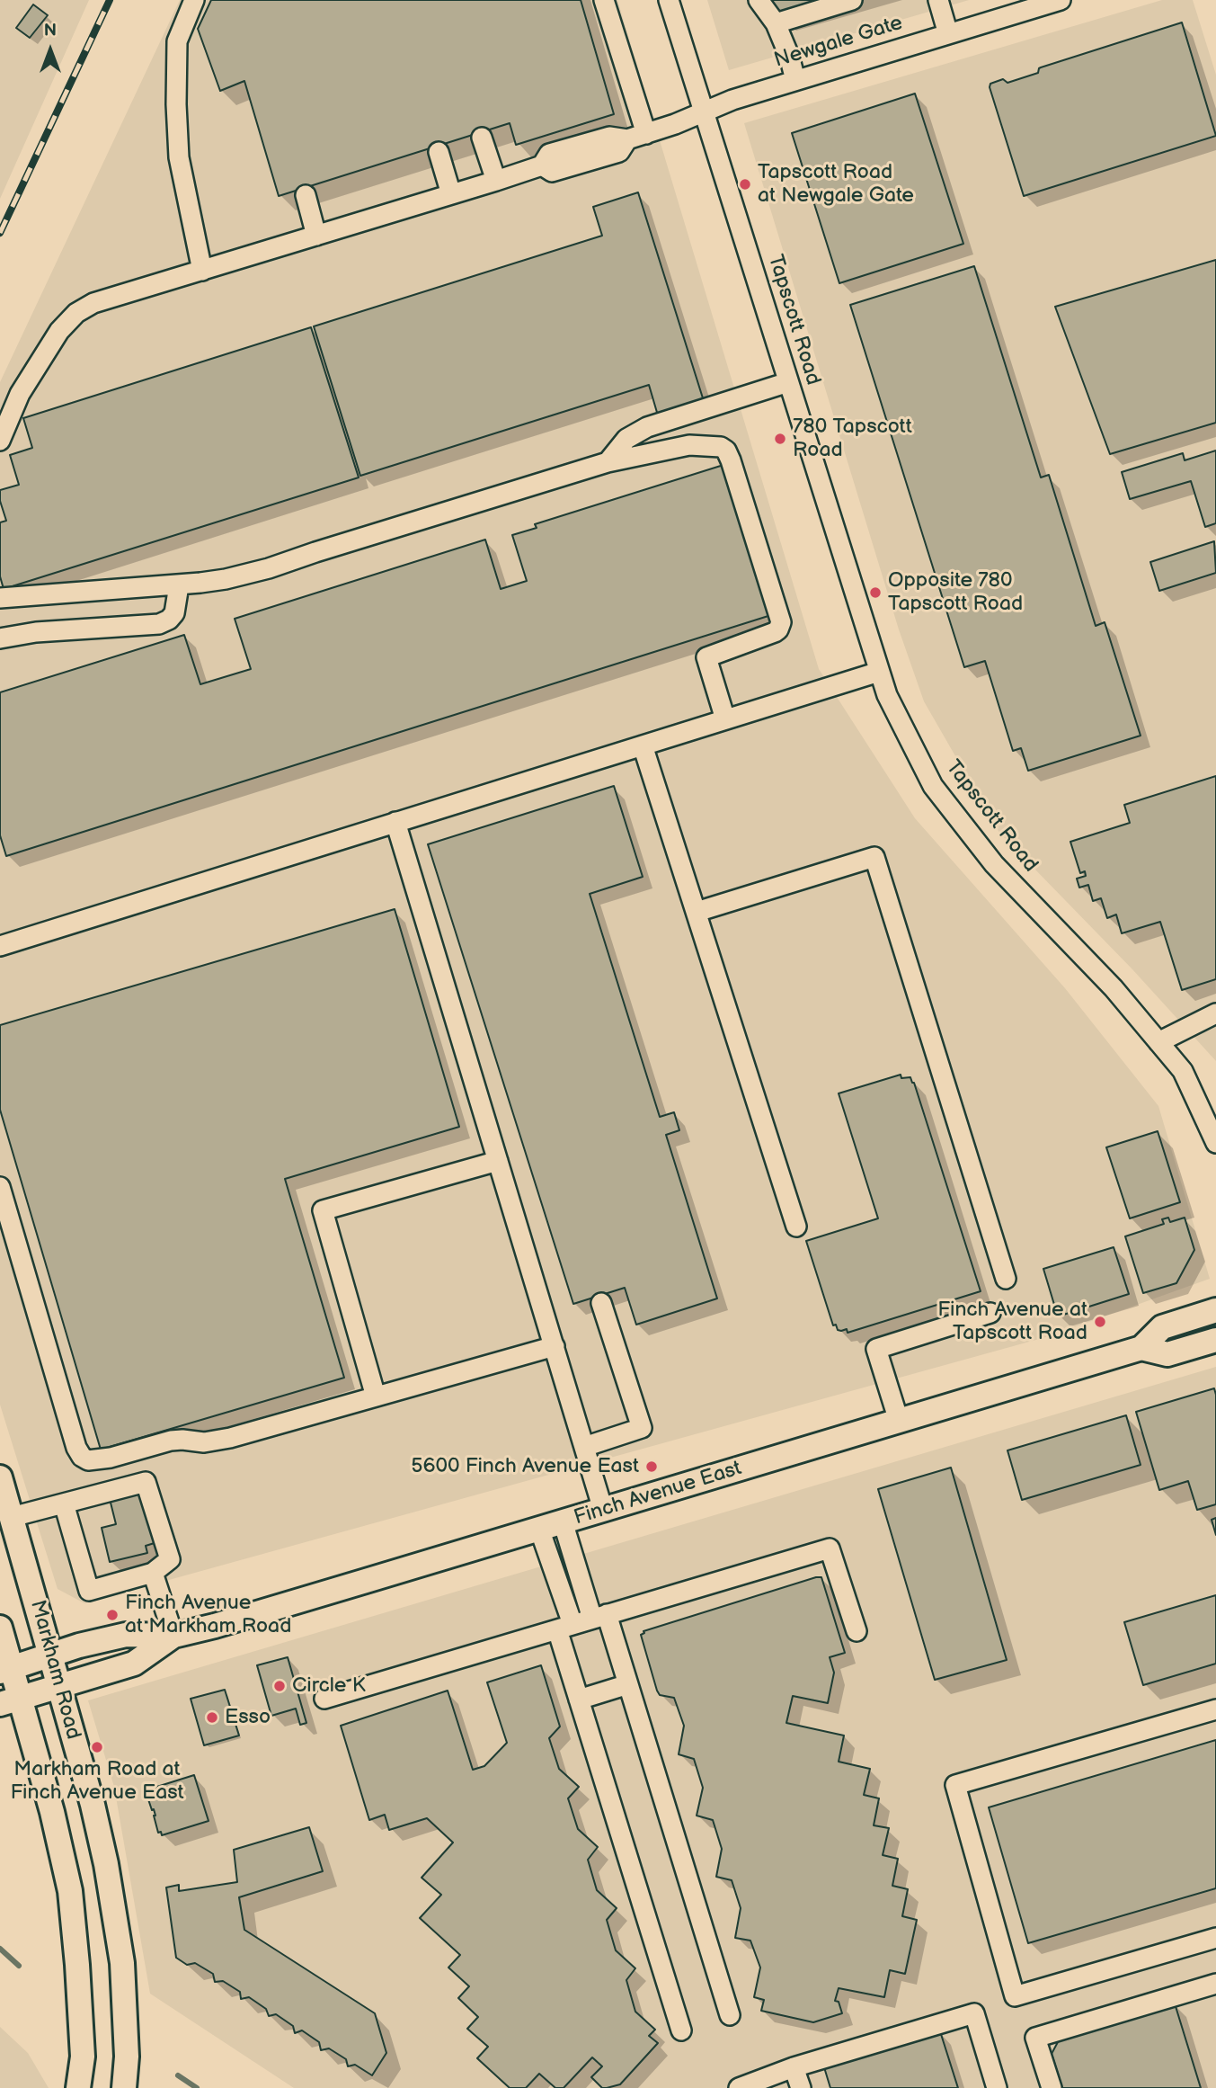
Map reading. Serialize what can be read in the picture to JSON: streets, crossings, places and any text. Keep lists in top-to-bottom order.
{
  "streets": {
    "main road": ["Finch Avenue East", "Markham Road"],
    "street": ["Newgale Gate", "Tapscott Road"]
  },
  "crossings": [
    ["Newgale Gate", "Tapscott Road"],
    ["Finch Avenue East", "Markham Road"]
  ],
  "places": [
    "Tapscott Road at Newgale Gate",
    "780 Tapscott Road",
    "Opposite 780 Tapscott Road",
    "Finch Avenue at Tapscott Road",
    "5600 Finch Avenue East",
    "Finch Avenue at Markham Road",
    "Circle K",
    "Esso",
    "Markham Road at Finch Avenue East"
  ],
  "north": "top"
}
